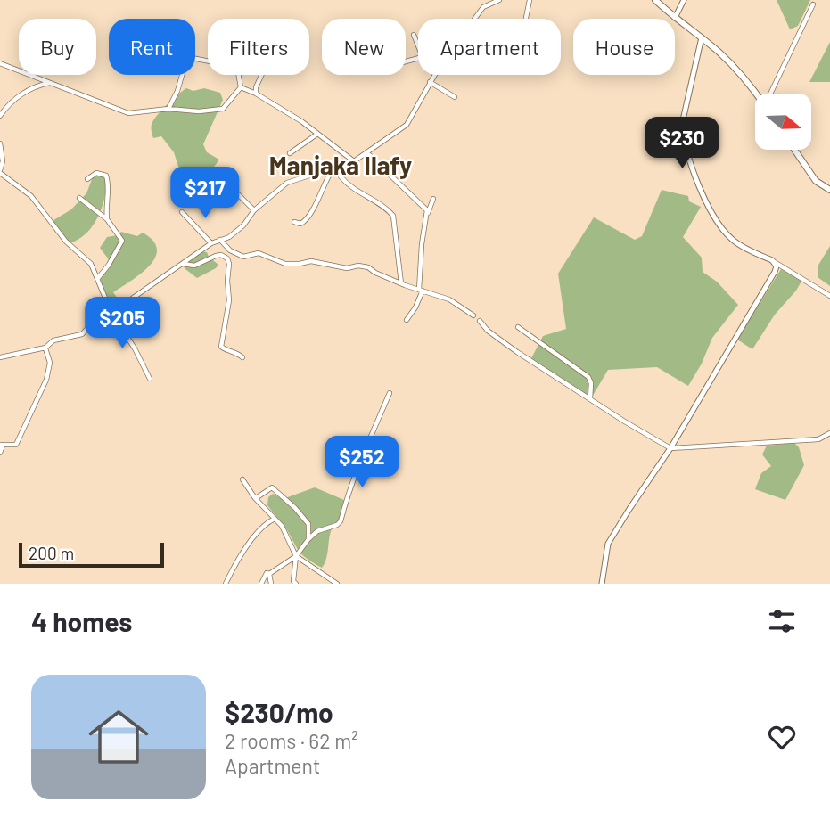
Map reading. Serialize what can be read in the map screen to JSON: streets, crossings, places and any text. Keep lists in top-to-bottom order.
{
  "districts": ["Manjaka Ilafy"],
  "scale_bar": "200 m",
  "north": "right",
  "page": {
    "chip": [
      "Buy",
      "Rent",
      "Filters",
      "New",
      "Apartment",
      "House"
    ],
    "price": [
      "$230",
      "$217",
      "$205",
      "$252"
    ],
    "scale": "200 m",
    "heading": "4 homes",
    "list": [
      {
        "name": "$230/mo",
        "note": "2 rooms · 62 m² · Apartment"
      }
    ]
  }
}
